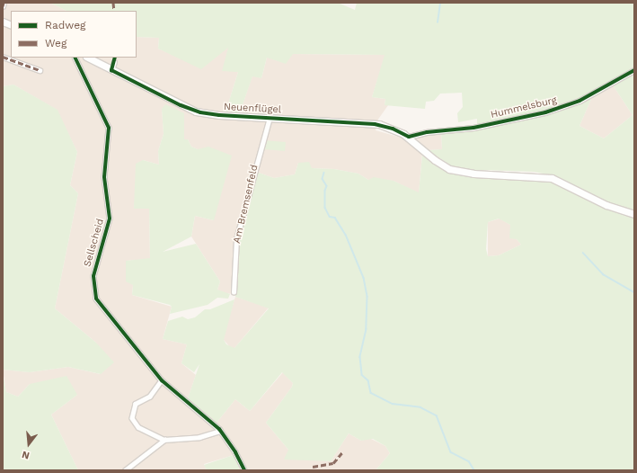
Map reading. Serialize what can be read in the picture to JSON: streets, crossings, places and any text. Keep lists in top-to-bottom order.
{
  "streets": {
    "main road": ["Neuenflügel"],
    "street": ["Hummelsburg", "Am Bremsenfeld", "Sellscheid"]
  },
  "crossings": [
    ["Hummelsburg", "Neuenflügel"],
    ["Neuenflügel", "Am Bremsenfeld"]
  ],
  "legend": ["Radweg", "Weg"],
  "north": "bottom"
}
